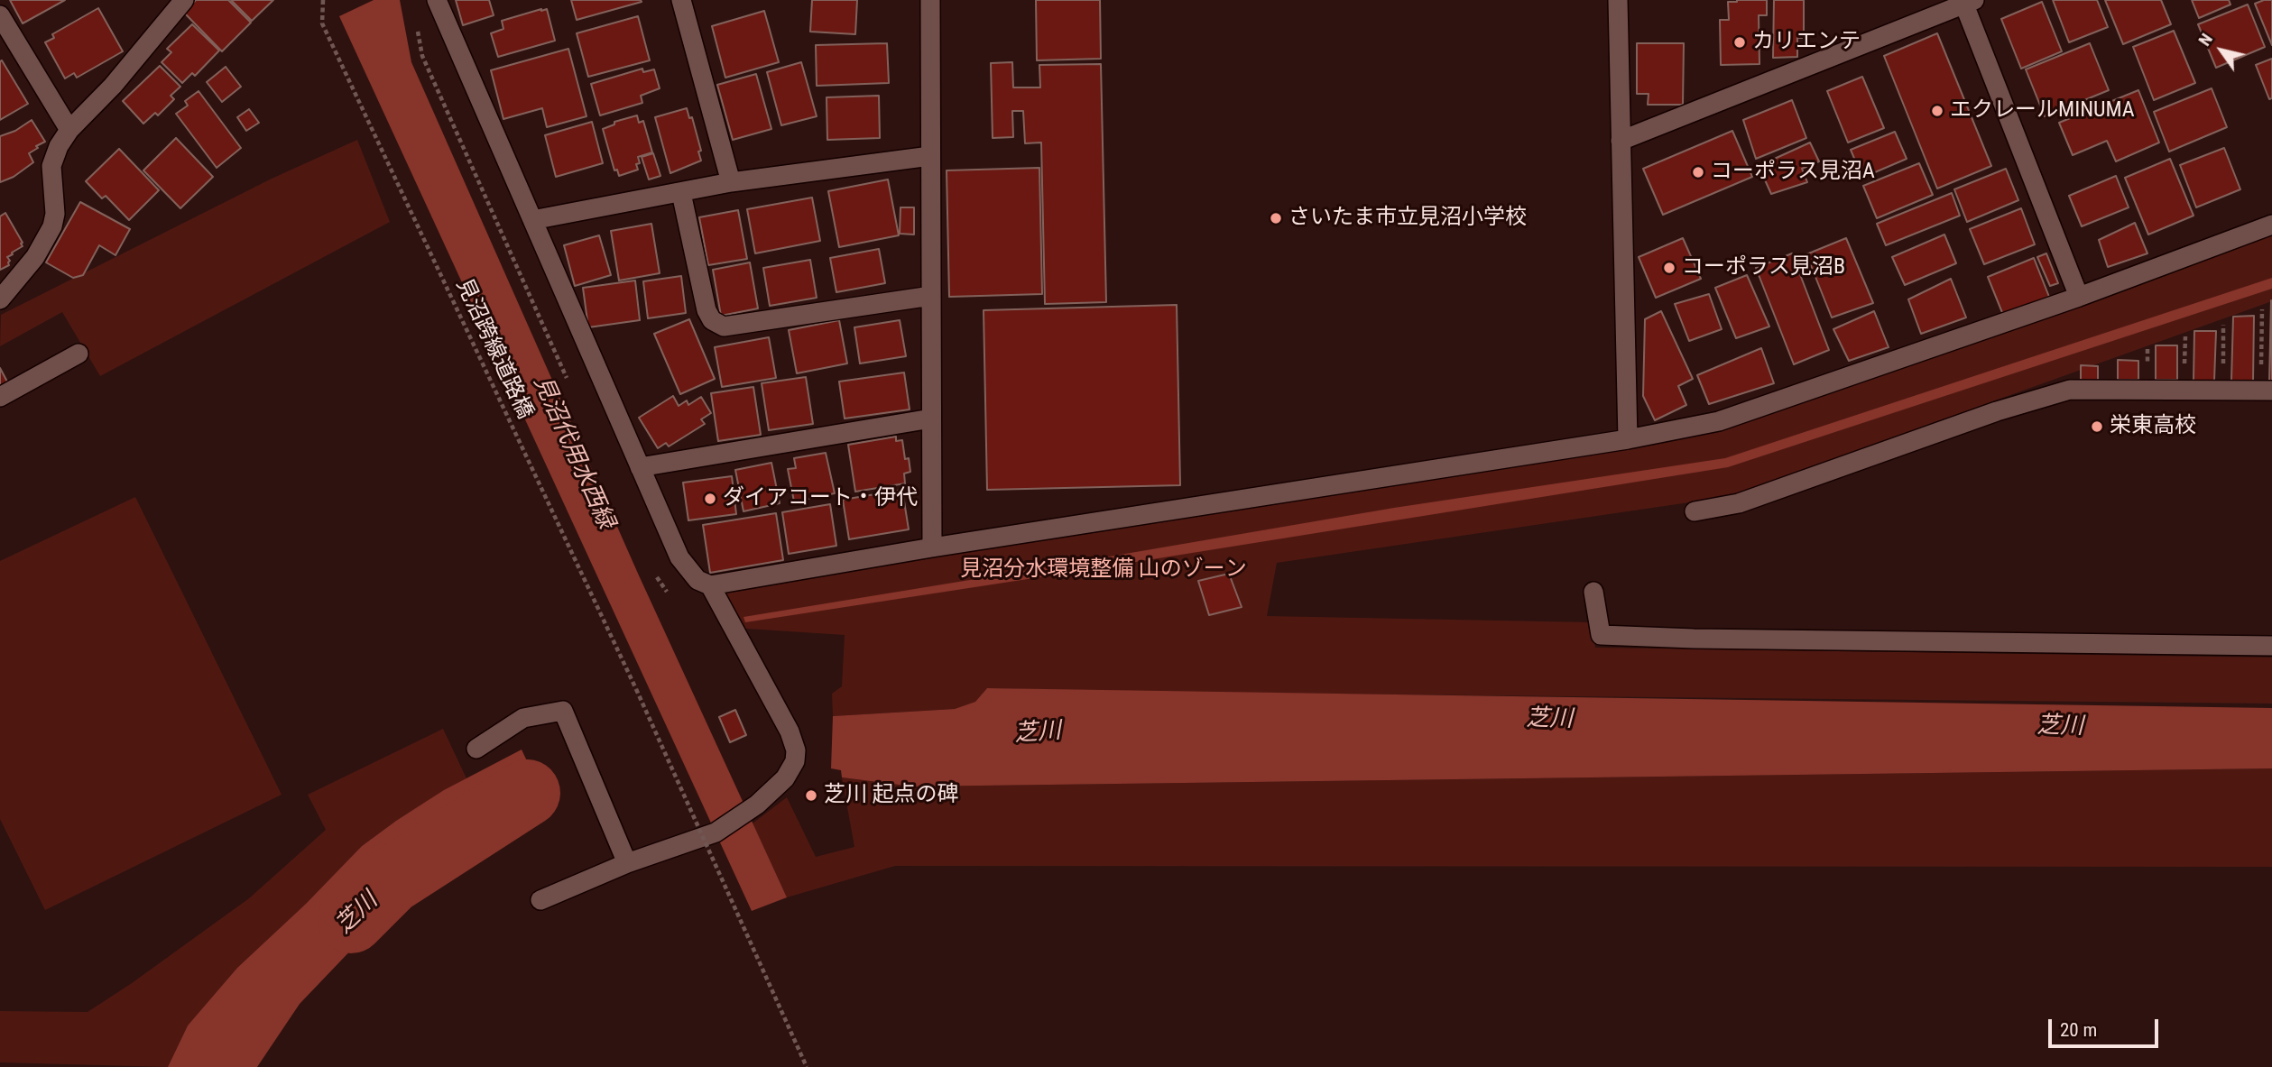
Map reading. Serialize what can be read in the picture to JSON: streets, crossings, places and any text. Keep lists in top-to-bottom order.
{
  "streets": {
    "path": ["見沼跨線道路橋"]
  },
  "water": ["見沼代用水西緑", "芝川"],
  "parks": ["見沼分水環境整備 山のゾーン"],
  "places": [
    "カリエンテ",
    "エクレールMINUMA",
    "コーポラス見沼A",
    "さいたま市立見沼小学校",
    "コーポラス見沼B",
    "栄東高校",
    "ダイアコート・伊代",
    "芝川 起点の碑"
  ],
  "scale_bar": "20 m",
  "north": "top left"
}
